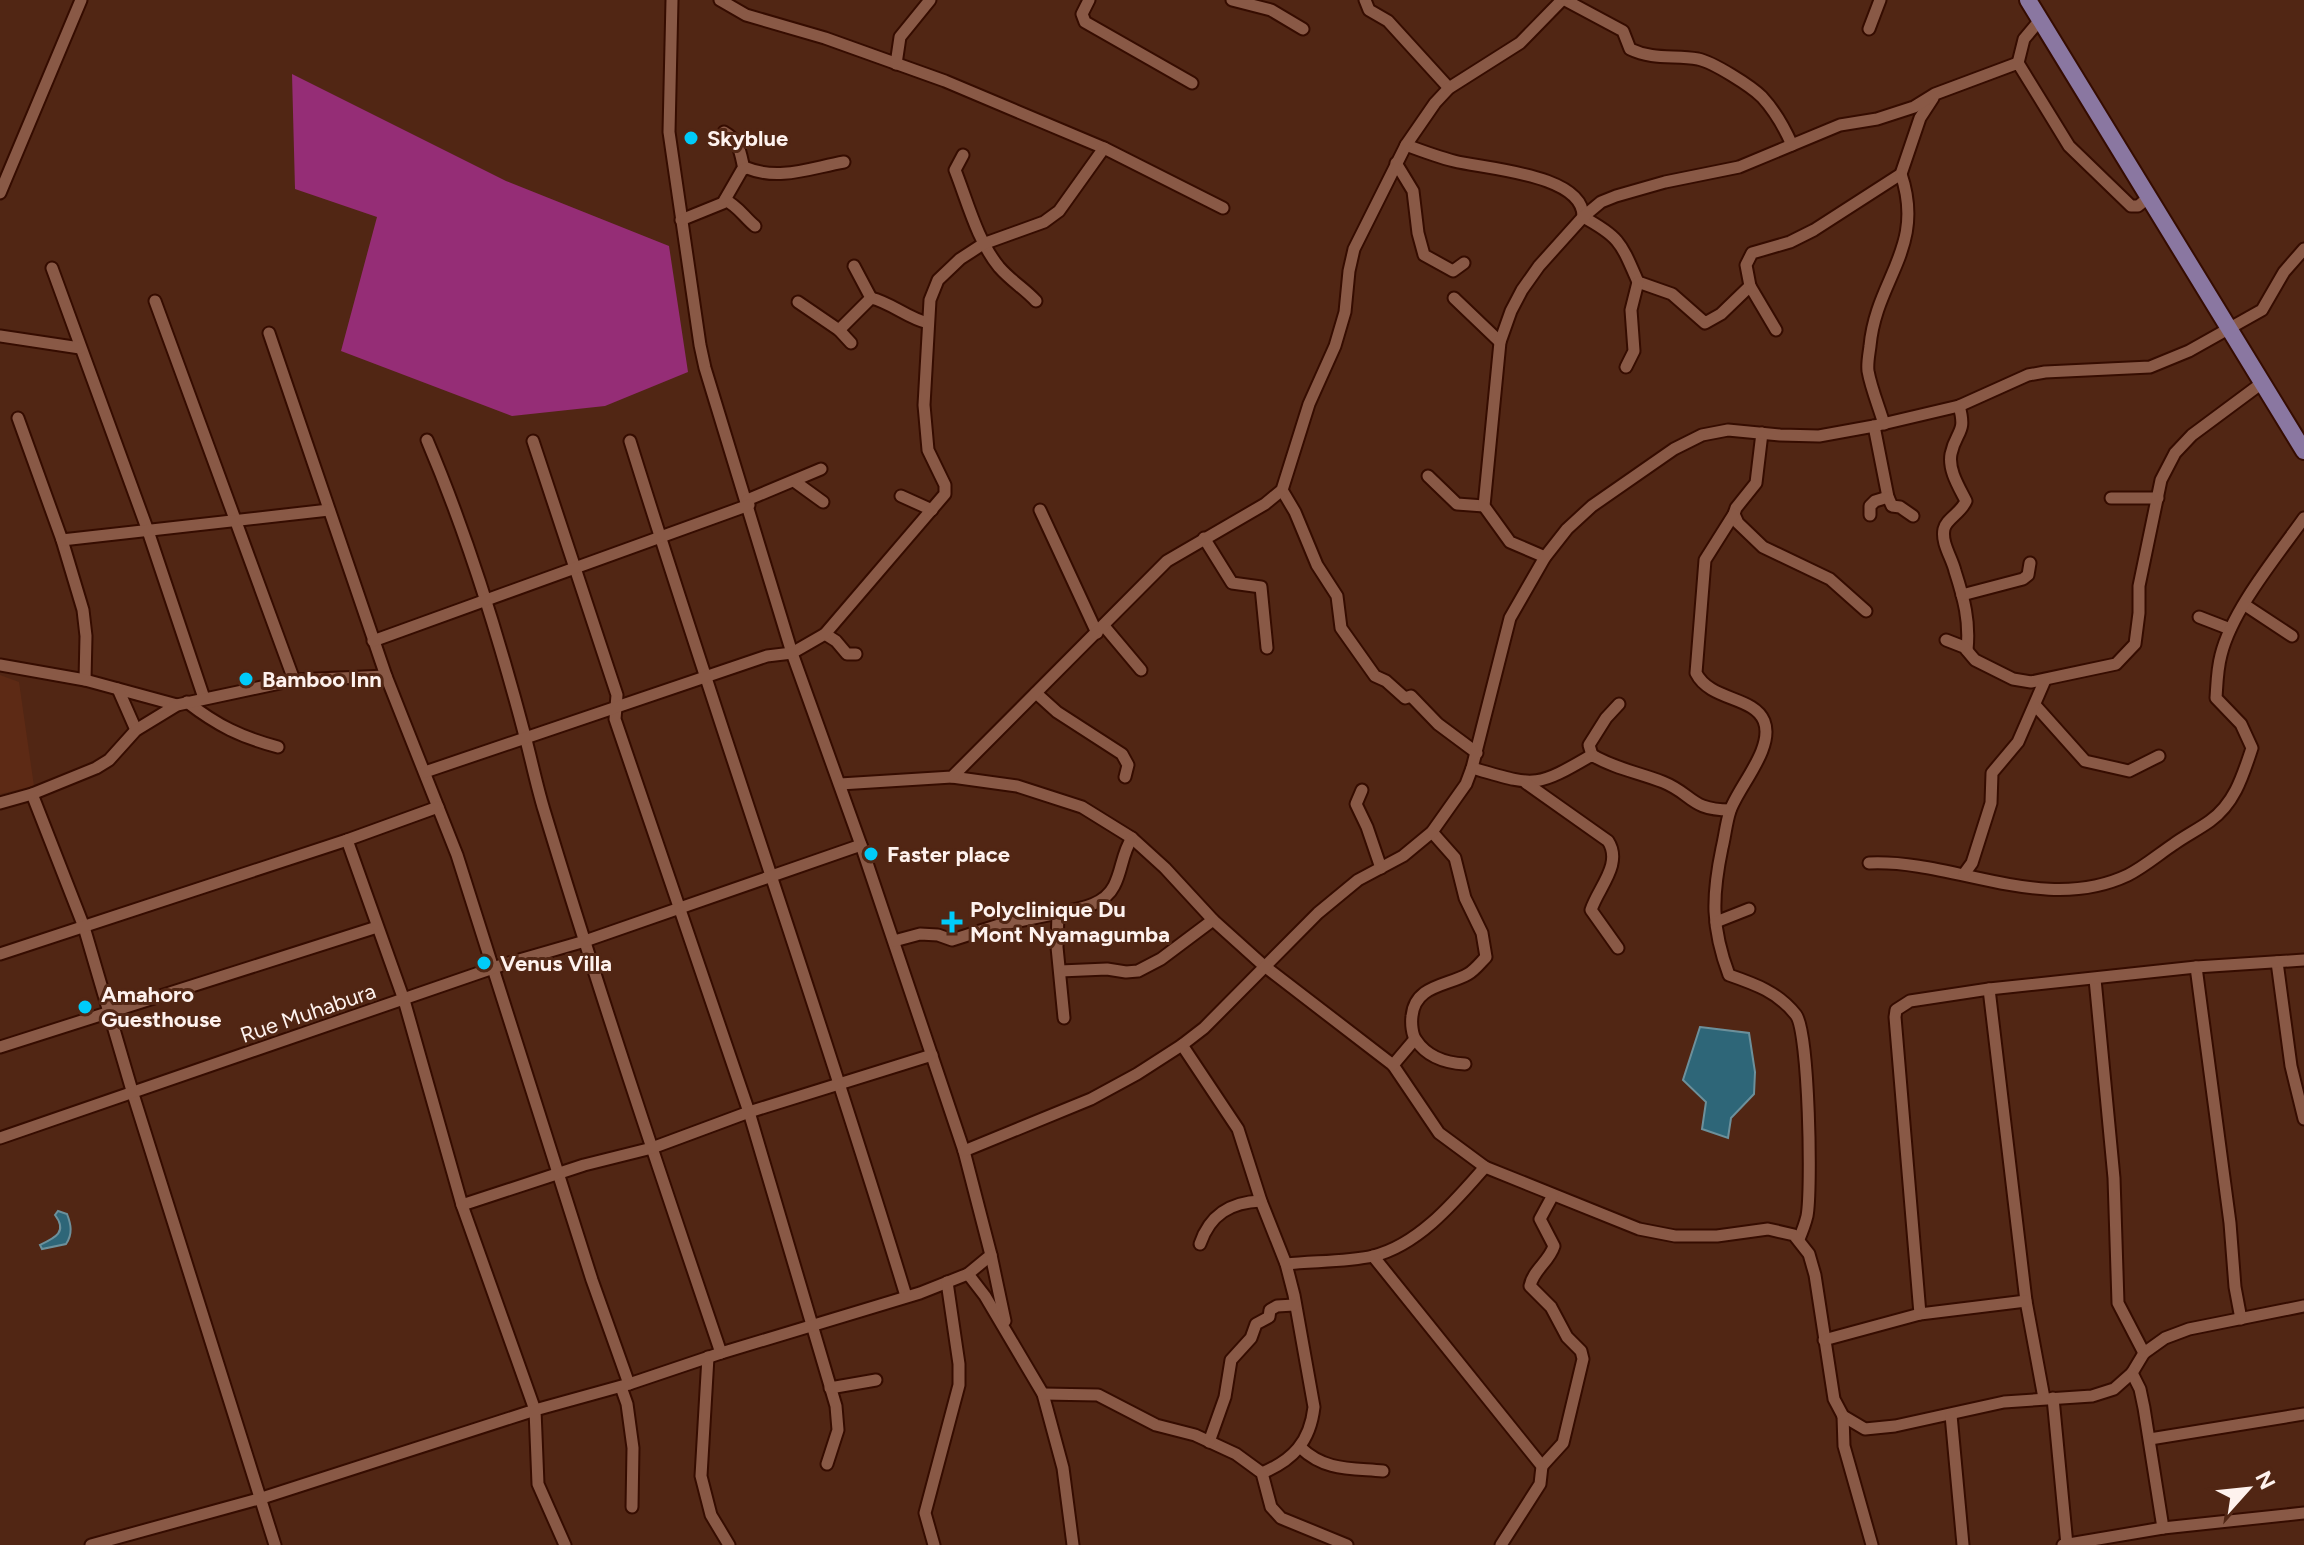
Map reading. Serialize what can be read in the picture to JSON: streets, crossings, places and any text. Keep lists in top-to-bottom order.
{
  "streets": {
    "street": ["Rue Muhabura"]
  },
  "places": {
    "other": [
      "Skyblue",
      "Bamboo Inn",
      "Faster place",
      "Venus Villa",
      "Amahoro Guesthouse"
    ],
    "health": ["Polyclinique Du Mont Nyamagumba"]
  },
  "north": "top right"
}
